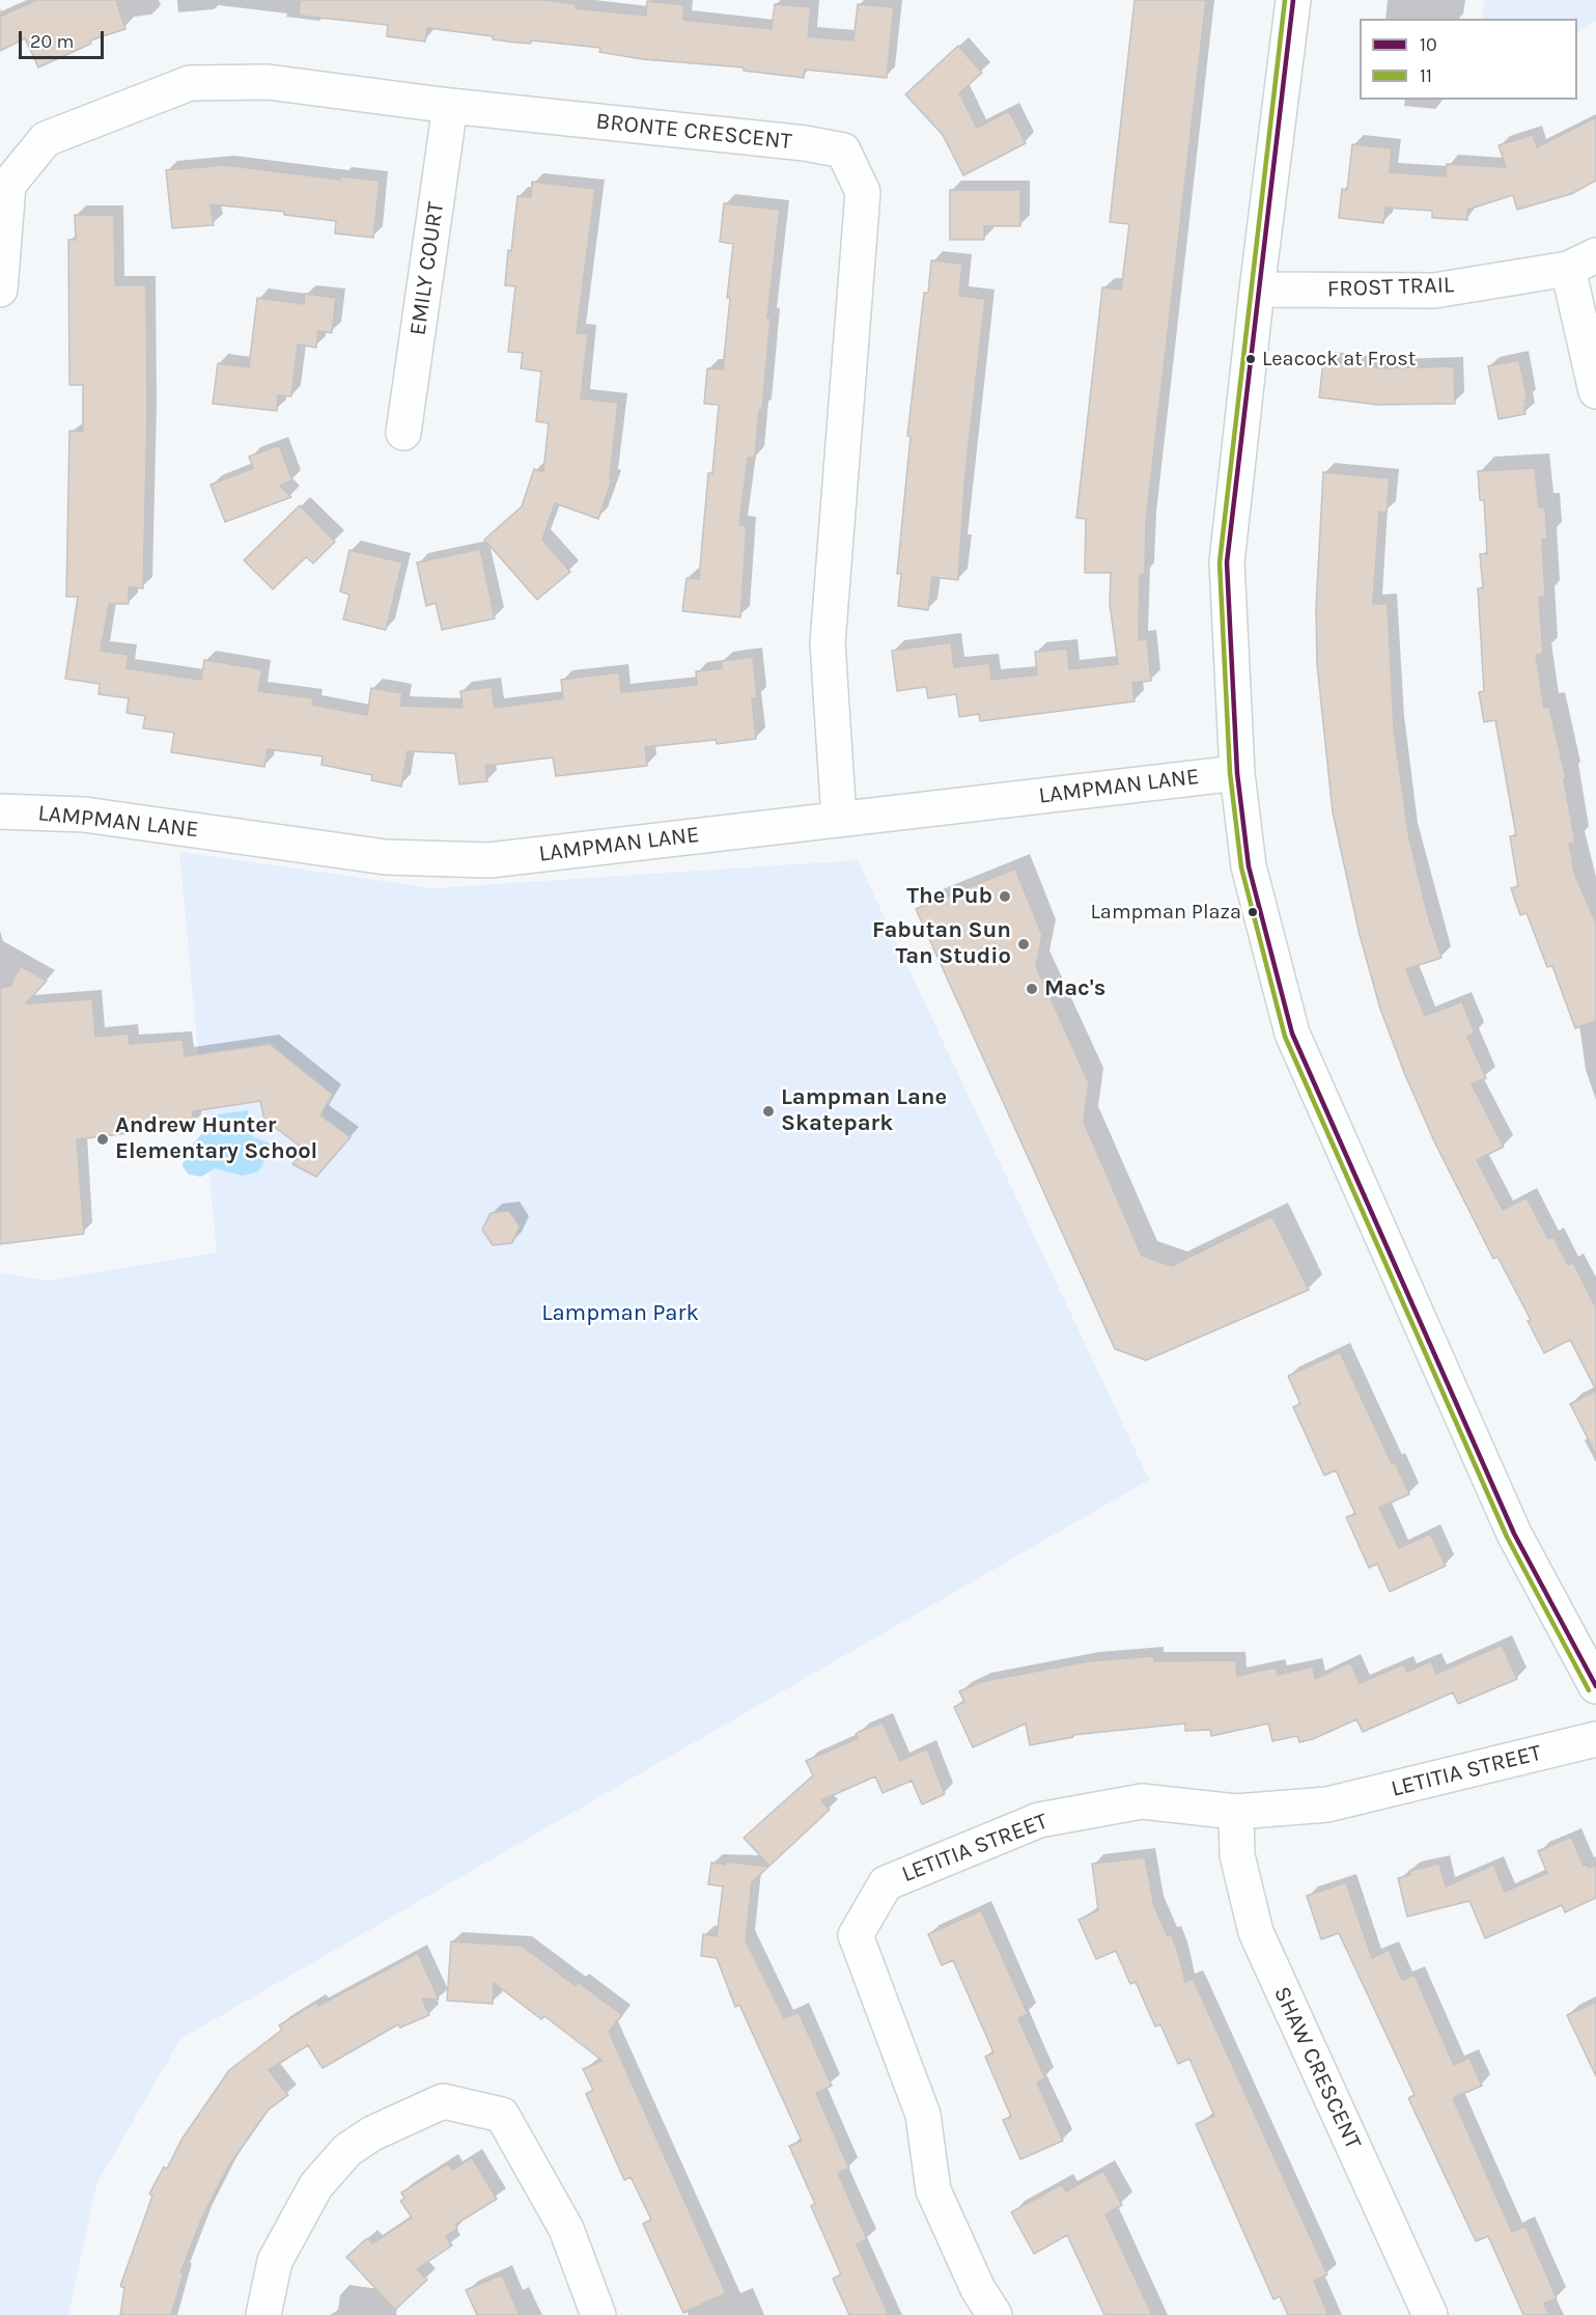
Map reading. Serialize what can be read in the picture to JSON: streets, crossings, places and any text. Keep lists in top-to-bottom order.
{
  "streets": {
    "street": [
      "BRONTE CRESCENT",
      "EMILY COURT",
      "FROST TRAIL",
      "LAMPMAN LANE",
      "LETITIA STREET",
      "SHAW CRESCENT"
    ]
  },
  "crossings": [
    ["BRONTE CRESCENT", "EMILY COURT"],
    ["BRONTE CRESCENT", "LAMPMAN LANE"],
    ["LETITIA STREET", "SHAW CRESCENT"]
  ],
  "parks": ["Lampman Park"],
  "places": [
    "Leacock at Frost",
    "The Pub",
    "Lampman Plaza",
    "Fabutan Sun Tan Studio",
    "Mac's",
    "Lampman Lane Skatepark",
    "Andrew Hunter Elementary School"
  ],
  "lines": ["transit line 10", "transit line 11"],
  "legend": ["10", "11"],
  "scale_bar": "20 m"
}
